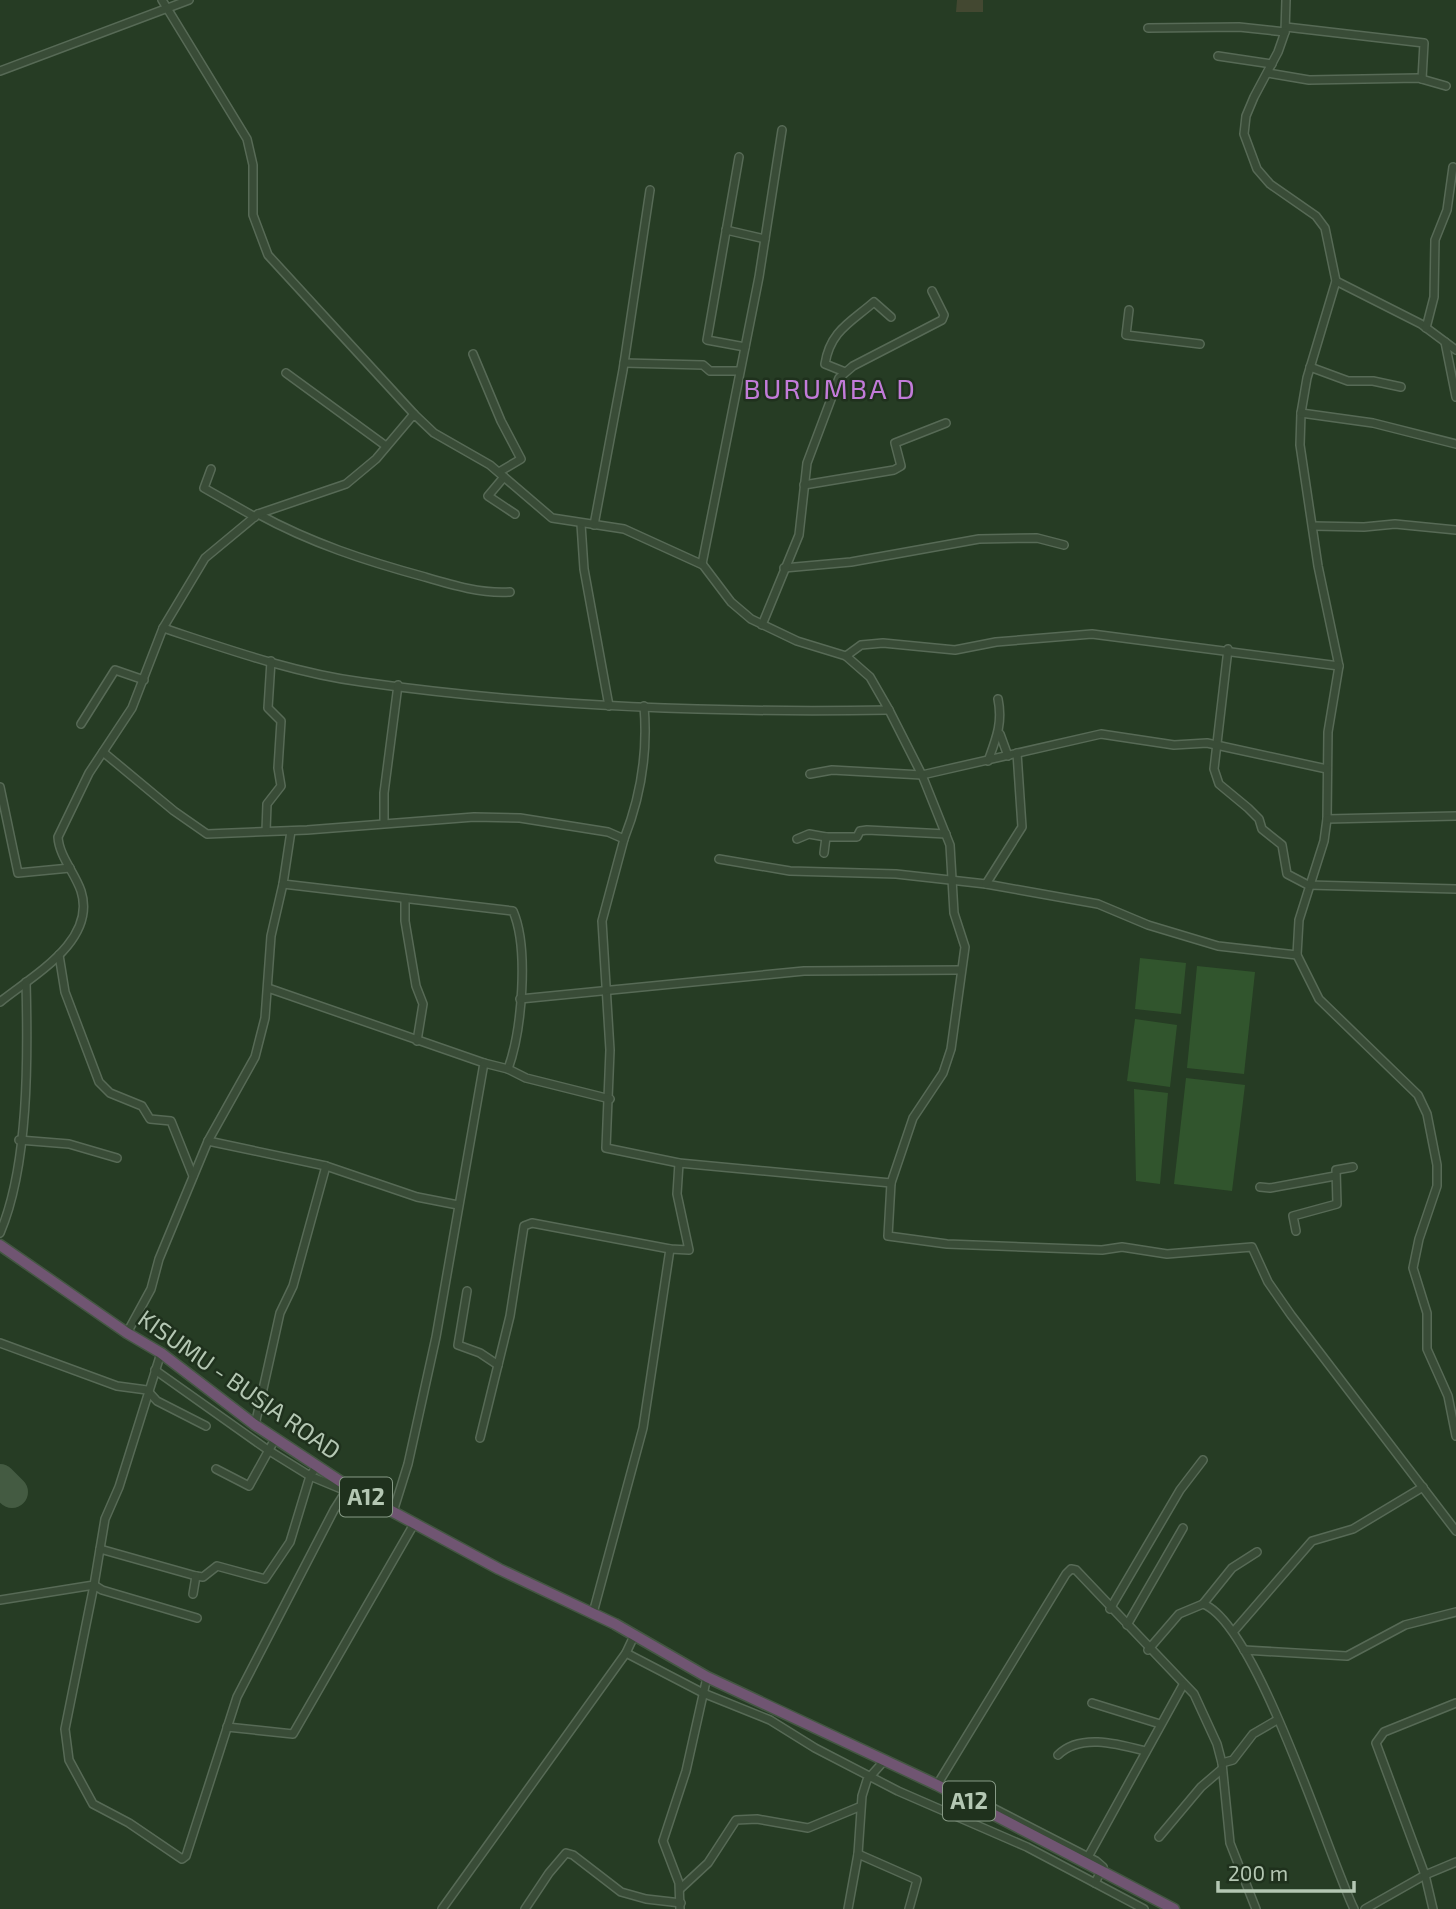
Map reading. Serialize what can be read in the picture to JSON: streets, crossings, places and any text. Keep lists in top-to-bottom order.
{
  "streets": {
    "highway": ["KISUMU - BUSIA ROAD", "A12"]
  },
  "crossings": [
    ["KISUMU - BUSIA ROAD", "A12"]
  ],
  "districts": ["BURUMBA D"],
  "scale_bar": "200 m"
}
